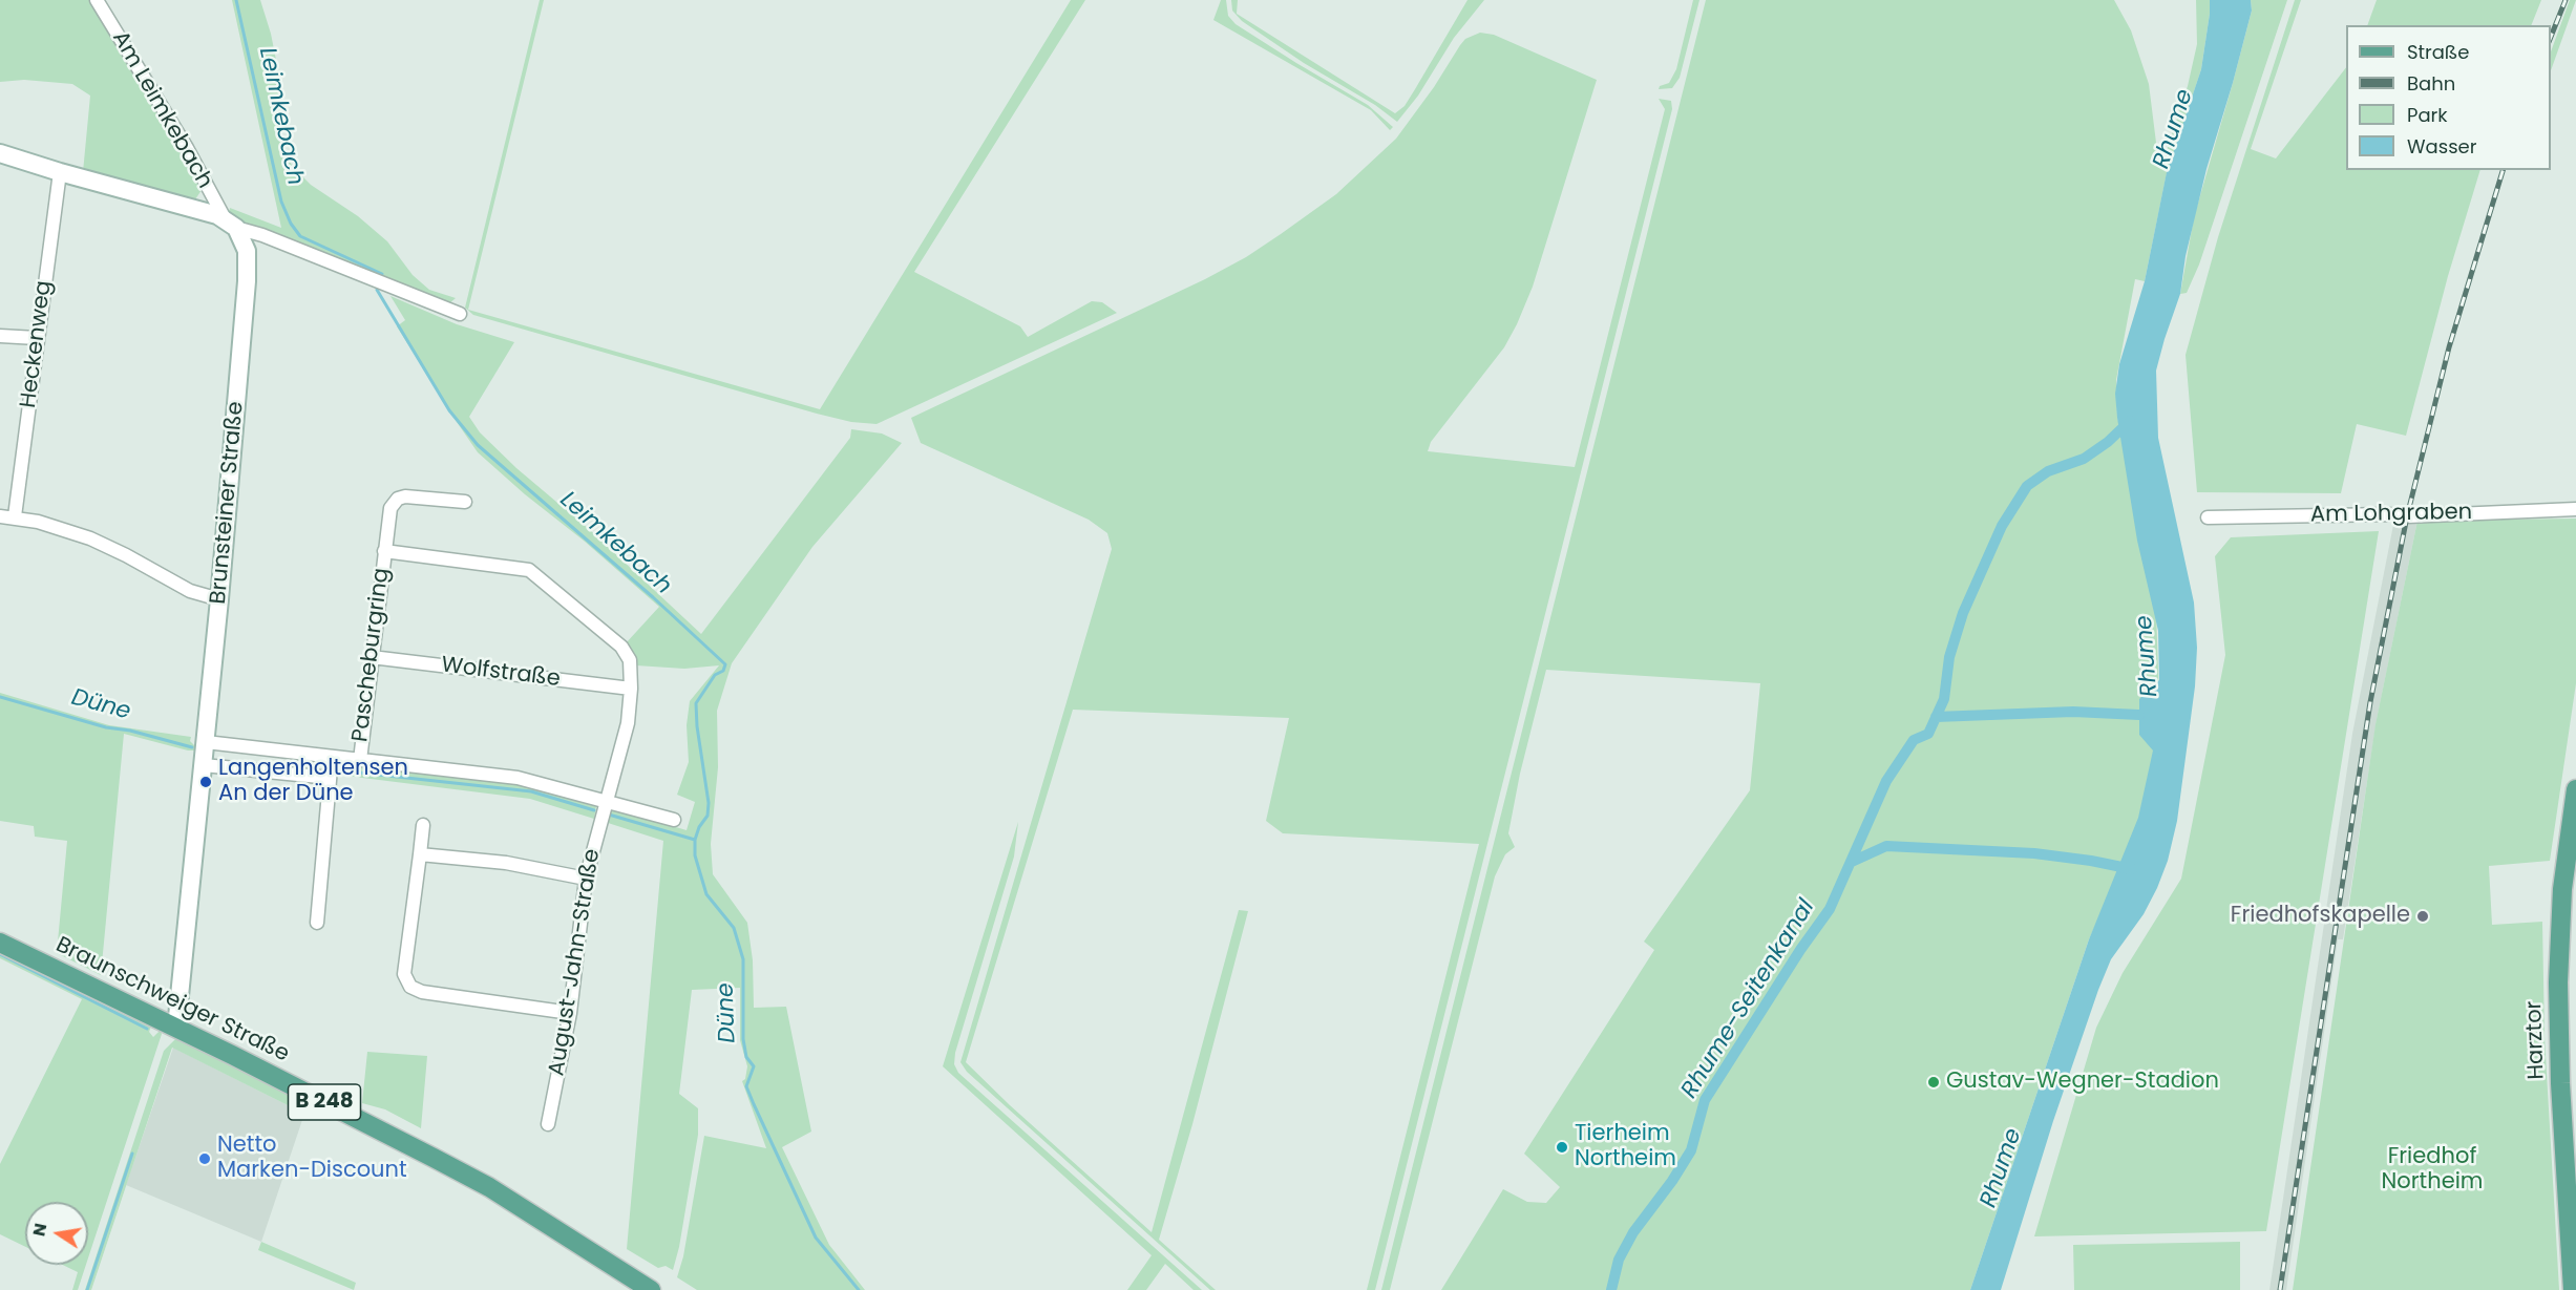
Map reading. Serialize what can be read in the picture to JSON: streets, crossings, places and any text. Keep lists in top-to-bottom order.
{
  "streets": {
    "main road": ["Braunschweiger Straße", "Harztor", "B 248"],
    "street": [
      "Am Leimkebach",
      "Heckenweg",
      "Brunsteiner Straße",
      "Am Lohgraben",
      "Pascheburgring",
      "Wolfstraße",
      "August-Jahn-Straße"
    ]
  },
  "crossings": [
    ["Am Leimkebach", "Brunsteiner Straße"],
    ["Brunsteiner Straße", "Pascheburgring"],
    ["Brunsteiner Straße", "Braunschweiger Straße"],
    ["Pascheburgring", "Wolfstraße"],
    ["Pascheburgring", "August-Jahn-Straße"]
  ],
  "water": [
    "Leimkebach",
    "Rhume",
    "Düne",
    "Rhume-Seitenkanal"
  ],
  "parks": ["Friedhof Northeim"],
  "places": [
    "Langenholtensen An der Düne",
    "Friedhofskapelle",
    "Gustav-Wegner-Stadion",
    "Tierheim Northeim",
    "Netto Marken-Discount"
  ],
  "legend": [
    "Straße",
    "Bahn",
    "Park",
    "Wasser"
  ],
  "north": "left"
}
